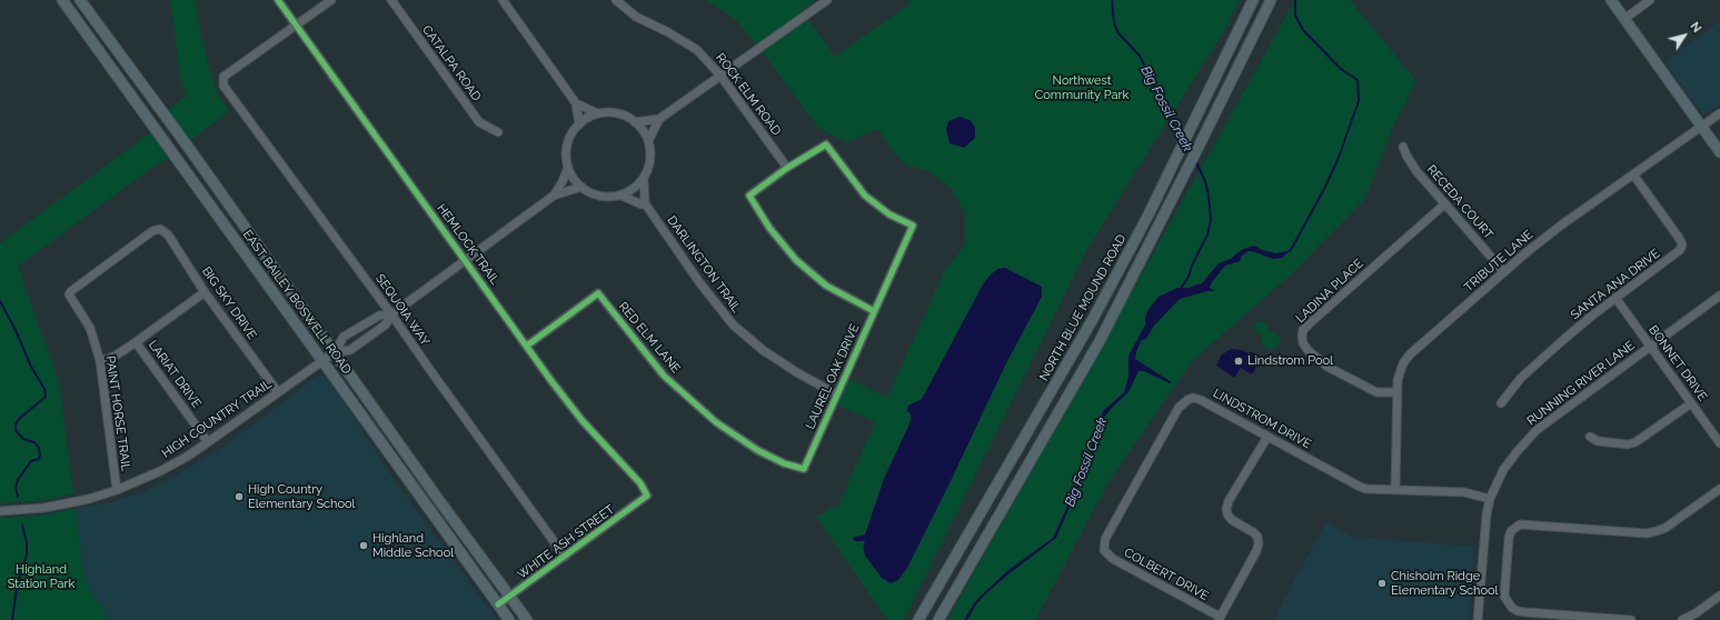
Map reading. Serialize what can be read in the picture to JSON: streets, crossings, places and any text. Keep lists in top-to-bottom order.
{
  "streets": {
    "main road": ["EAST BAILEY BOSWELL ROAD", "NORTH BLUE MOUND ROAD"],
    "street": [
      "CATALPA ROAD",
      "ROCK ELM ROAD",
      "RECEDA COURT",
      "HEMLOCK TRAIL",
      "TRIBUTE LANE",
      "DARLINGTON TRAIL",
      "SANTA ANA DRIVE",
      "LADINA PLACE",
      "BIG SKY DRIVE",
      "SEQUOIA WAY",
      "RED ELM LANE",
      "BONNET DRIVE",
      "LARIAT DRIVE",
      "LAUREL OAK DRIVE",
      "RUNNING RIVER LANE",
      "PAINT HORSE TRAIL",
      "HIGH COUNTRY TRAIL",
      "LINDSTROM DRIVE",
      "WHITE ASH STREET",
      "COLBERT DRIVE"
    ]
  },
  "crossings": [
    ["ROCK ELM ROAD", "LAUREL OAK DRIVE"],
    ["RECEDA COURT", "TRIBUTE LANE"],
    ["RECEDA COURT", "LADINA PLACE"],
    ["HEMLOCK TRAIL", "SEQUOIA WAY"],
    ["HEMLOCK TRAIL", "RED ELM LANE"],
    ["HEMLOCK TRAIL", "WHITE ASH STREET"],
    ["TRIBUTE LANE", "SANTA ANA DRIVE"],
    ["TRIBUTE LANE", "LADINA PLACE"],
    ["TRIBUTE LANE", "LINDSTROM DRIVE"],
    ["DARLINGTON TRAIL", "LAUREL OAK DRIVE"],
    ["SANTA ANA DRIVE", "BONNET DRIVE"],
    ["EAST BAILEY BOSWELL ROAD", "HIGH COUNTRY TRAIL"],
    ["EAST BAILEY BOSWELL ROAD", "WHITE ASH STREET"],
    ["BIG SKY DRIVE", "PAINT HORSE TRAIL"],
    ["BIG SKY DRIVE", "HIGH COUNTRY TRAIL"],
    ["SEQUOIA WAY", "WHITE ASH STREET"],
    ["RED ELM LANE", "LAUREL OAK DRIVE"],
    ["BONNET DRIVE", "RUNNING RIVER LANE"],
    ["LARIAT DRIVE", "HIGH COUNTRY TRAIL"],
    ["RUNNING RIVER LANE", "LINDSTROM DRIVE"],
    ["PAINT HORSE TRAIL", "HIGH COUNTRY TRAIL"],
    ["LINDSTROM DRIVE", "COLBERT DRIVE"]
  ],
  "water": ["Big Fossil Creek"],
  "parks": ["Northwest Community Park", "Highland Station Park"],
  "places": [
    "Lindstrom Pool",
    "High Country Elementary School",
    "Highland Middle School",
    "Chisholm Ridge Elementary School"
  ],
  "north": "top right"
}
